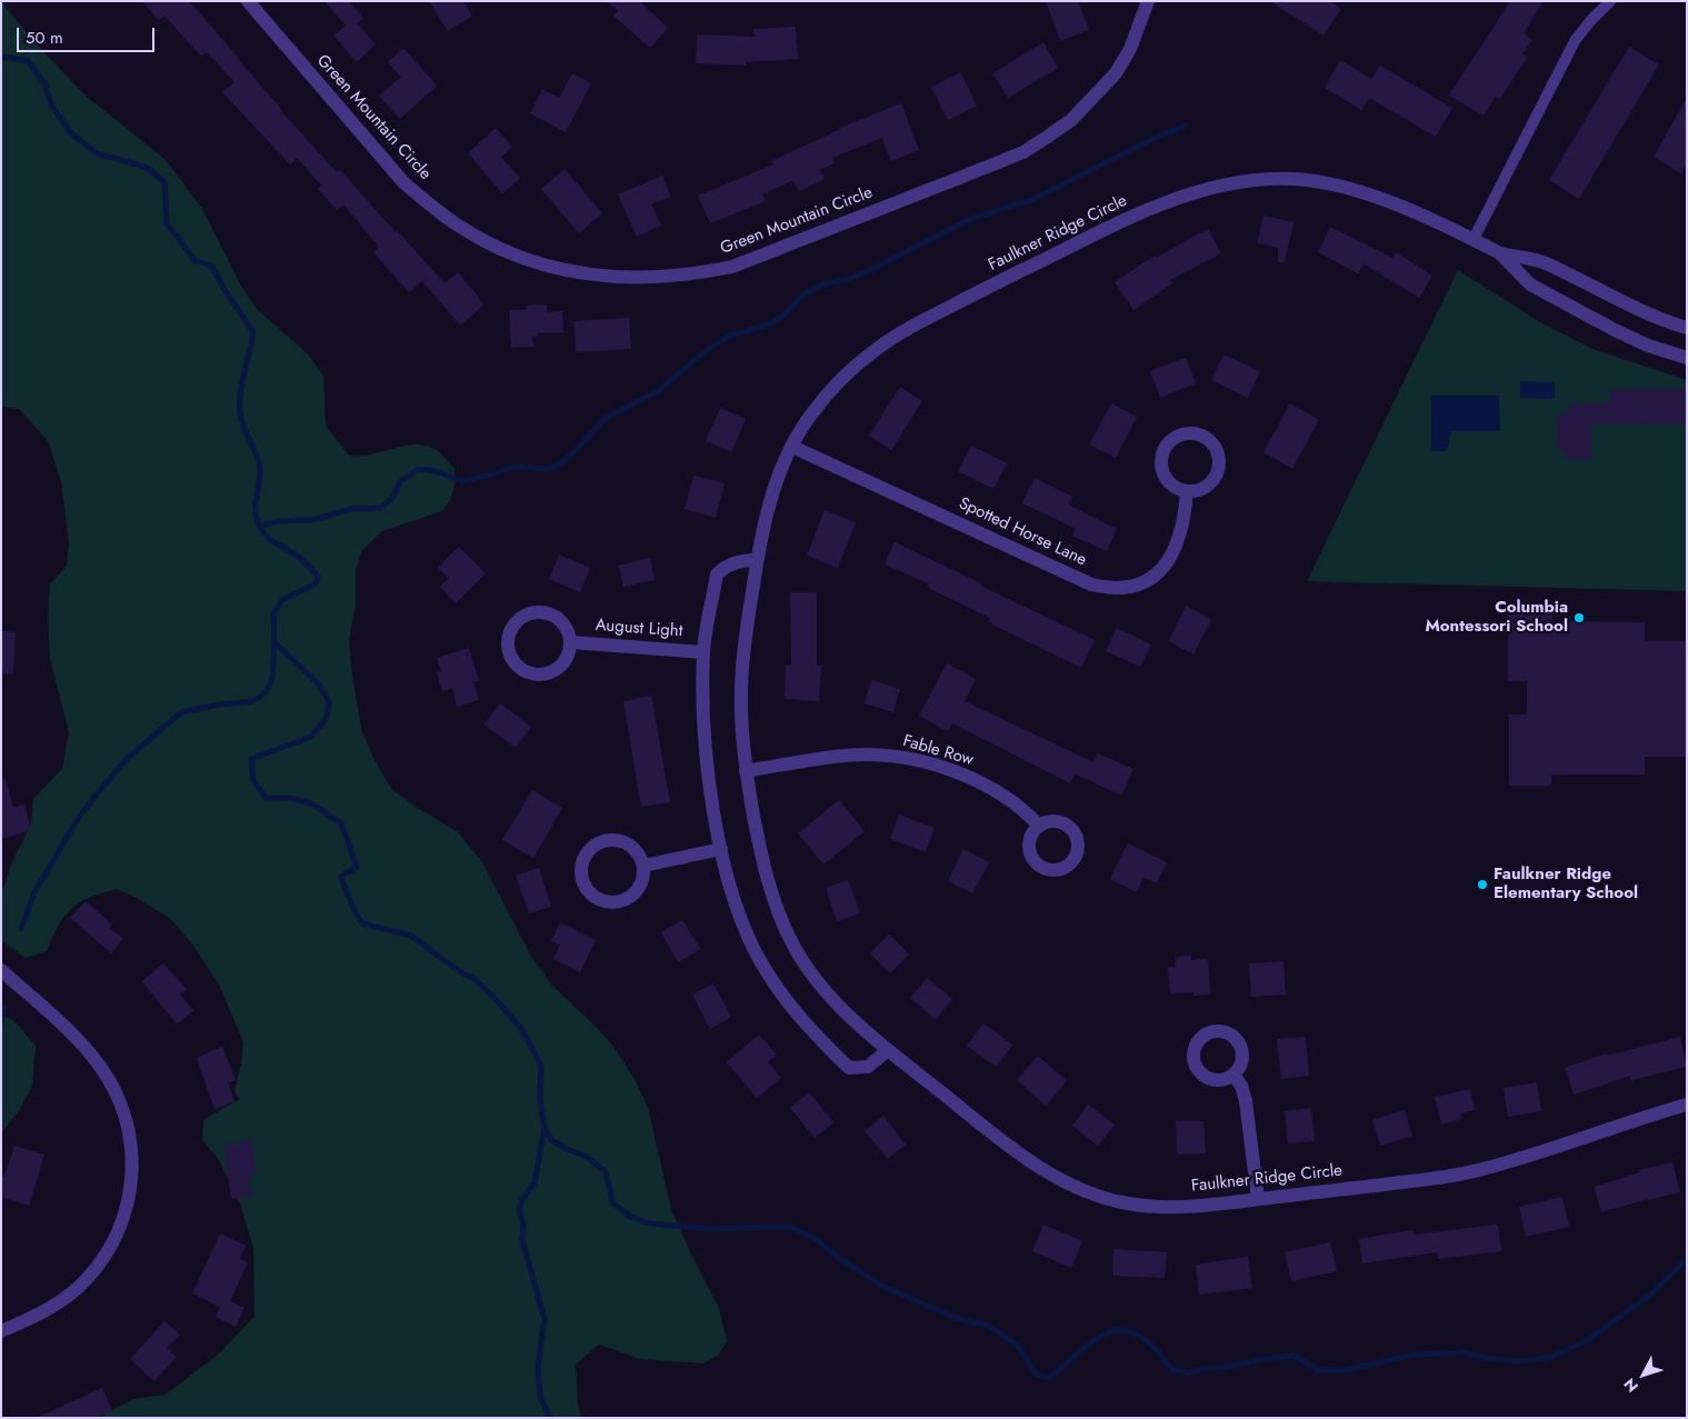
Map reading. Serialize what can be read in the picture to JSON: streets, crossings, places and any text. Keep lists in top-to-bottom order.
{
  "streets": {
    "street": [
      "Green Mountain Circle",
      "Faulkner Ridge Circle",
      "Spotted Horse Lane",
      "August Light",
      "Fable Row"
    ]
  },
  "crossings": [
    ["Faulkner Ridge Circle", "Spotted Horse Lane"],
    ["Faulkner Ridge Circle", "Fable Row"]
  ],
  "places": ["Columbia Montessori School", "Faulkner Ridge Elementary School"],
  "scale_bar": "50 m",
  "north": "bottom left"
}
